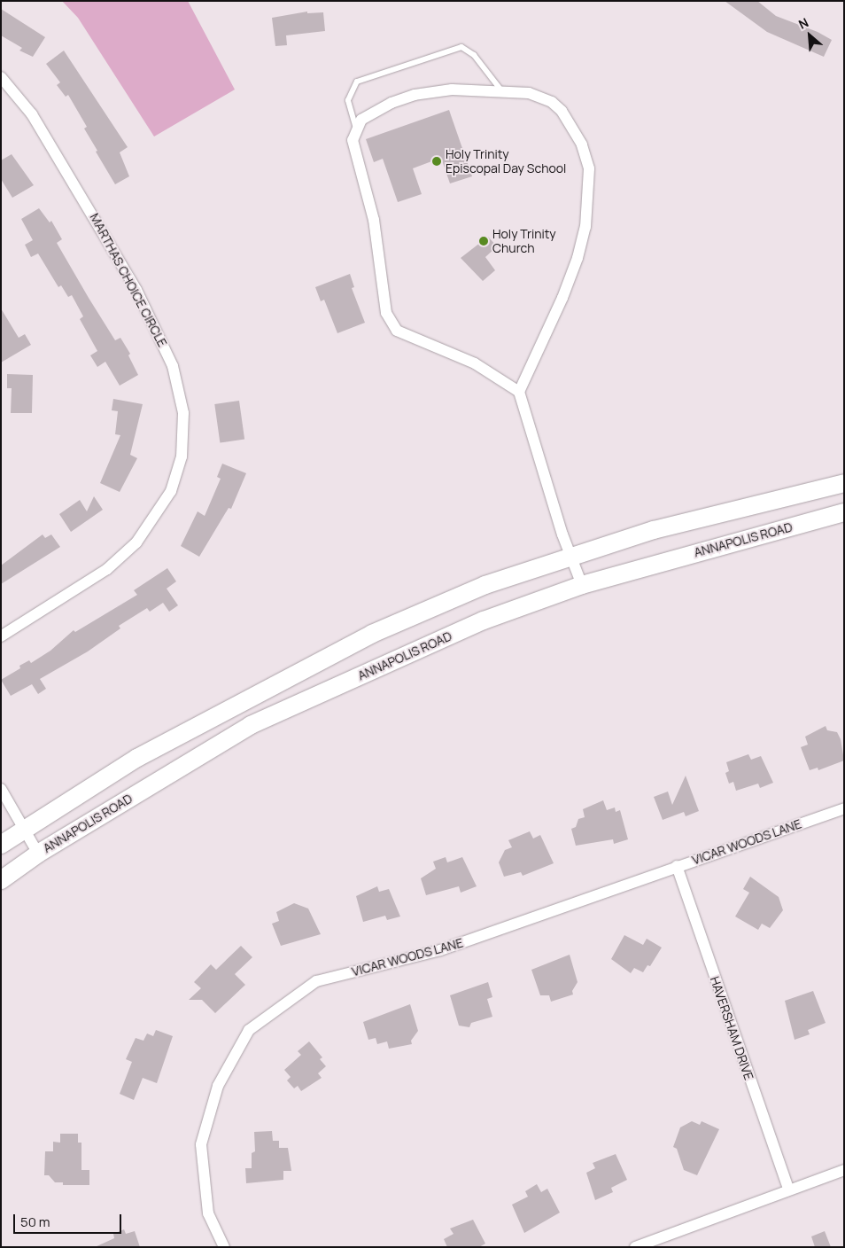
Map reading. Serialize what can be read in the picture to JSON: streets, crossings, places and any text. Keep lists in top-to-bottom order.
{
  "streets": {
    "main road": ["ANNAPOLIS ROAD"],
    "street": ["MARTHAS CHOICE CIRCLE", "VICAR WOODS LANE", "HAVERSHAM DRIVE"]
  },
  "crossings": [
    ["VICAR WOODS LANE", "HAVERSHAM DRIVE"]
  ],
  "places": ["Holy Trinity Episcopal Day School", "Holy Trinity Church"],
  "scale_bar": "50 m",
  "north": "top left"
}
